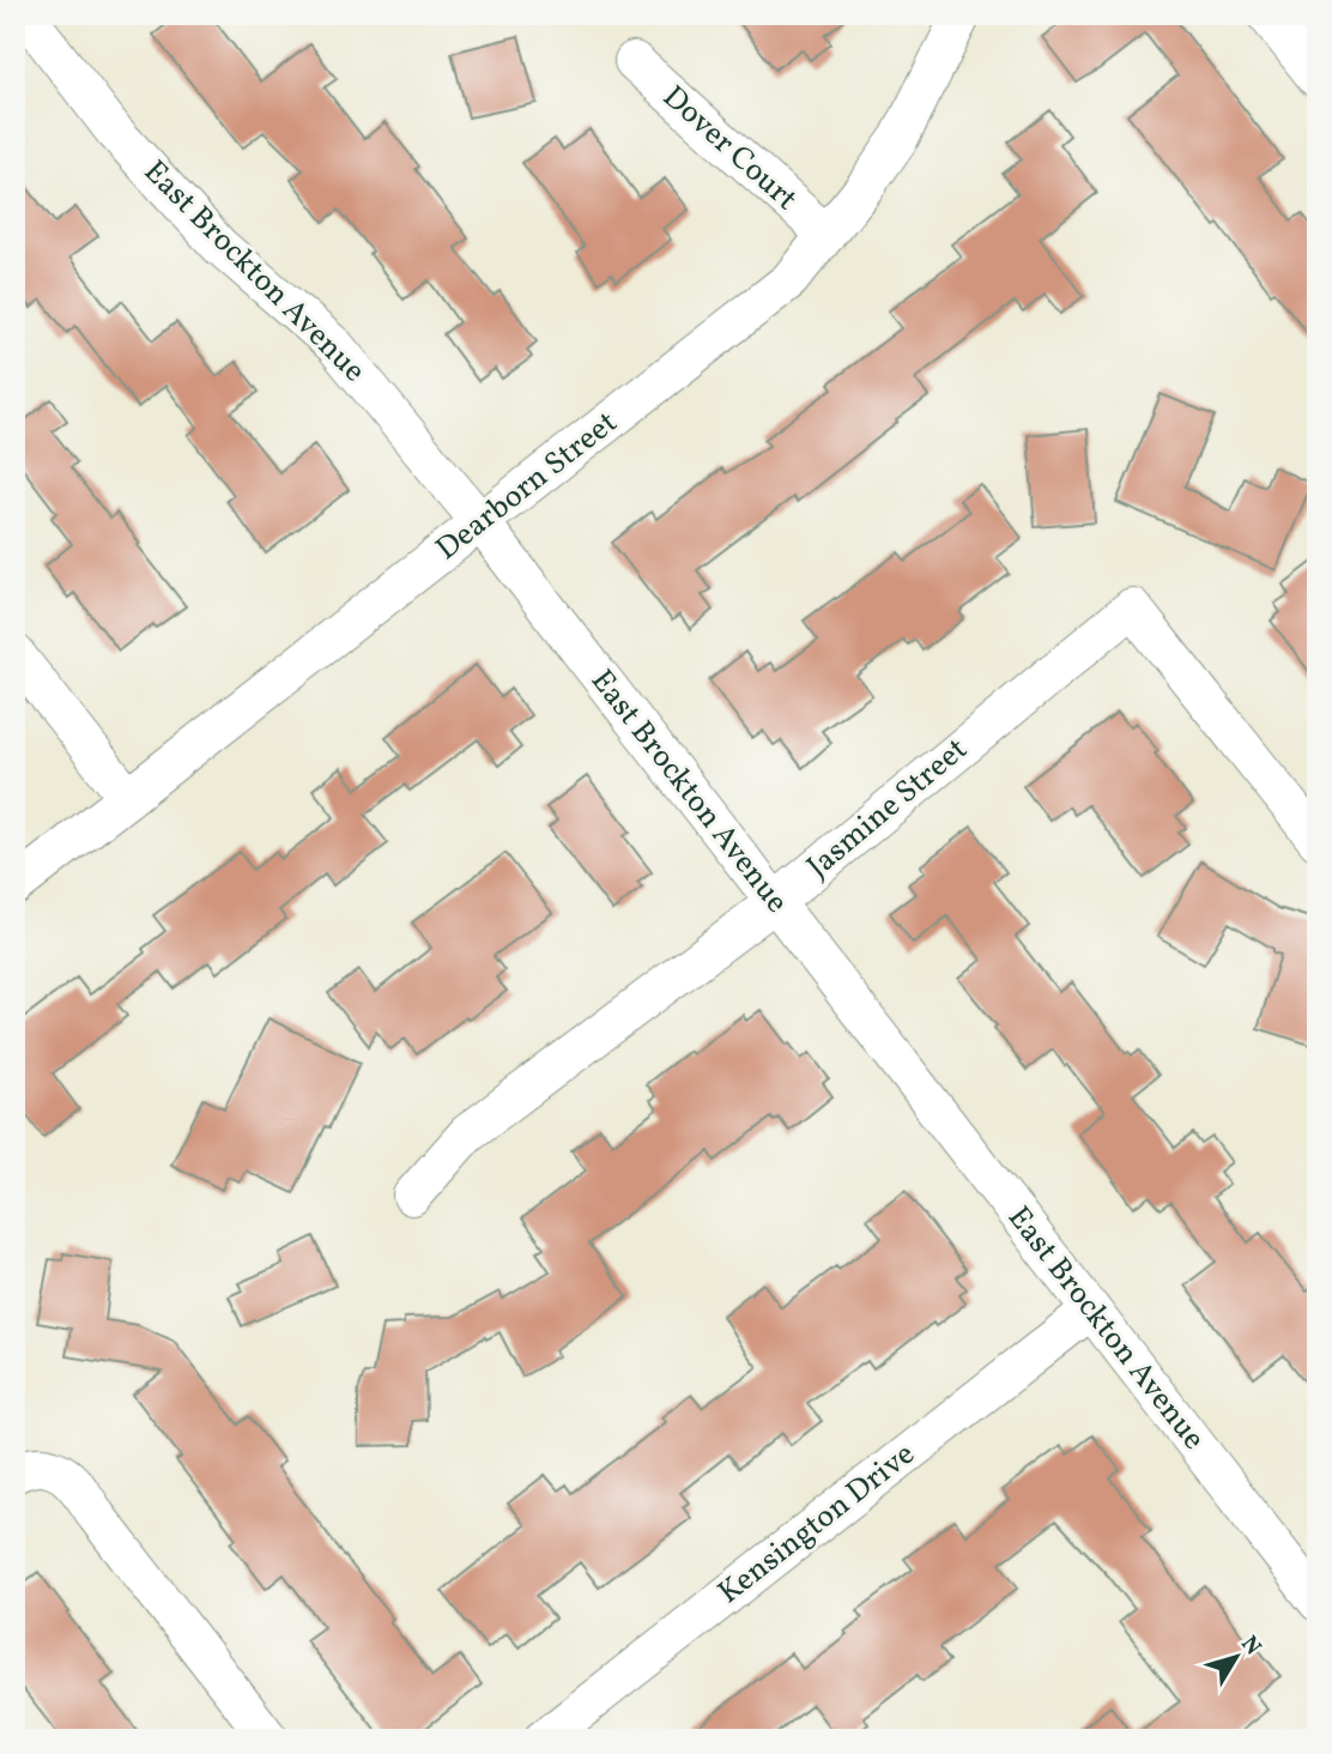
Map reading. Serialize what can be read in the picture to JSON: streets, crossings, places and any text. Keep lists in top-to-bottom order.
{
  "streets": {
    "street": [
      "Dover Court",
      "East Brockton Avenue",
      "Dearborn Street",
      "Jasmine Street",
      "Kensington Drive"
    ]
  },
  "crossings": [
    ["Dover Court", "Dearborn Street"],
    ["East Brockton Avenue", "Dearborn Street"],
    ["East Brockton Avenue", "Jasmine Street"],
    ["East Brockton Avenue", "Kensington Drive"]
  ],
  "north": "top right"
}
